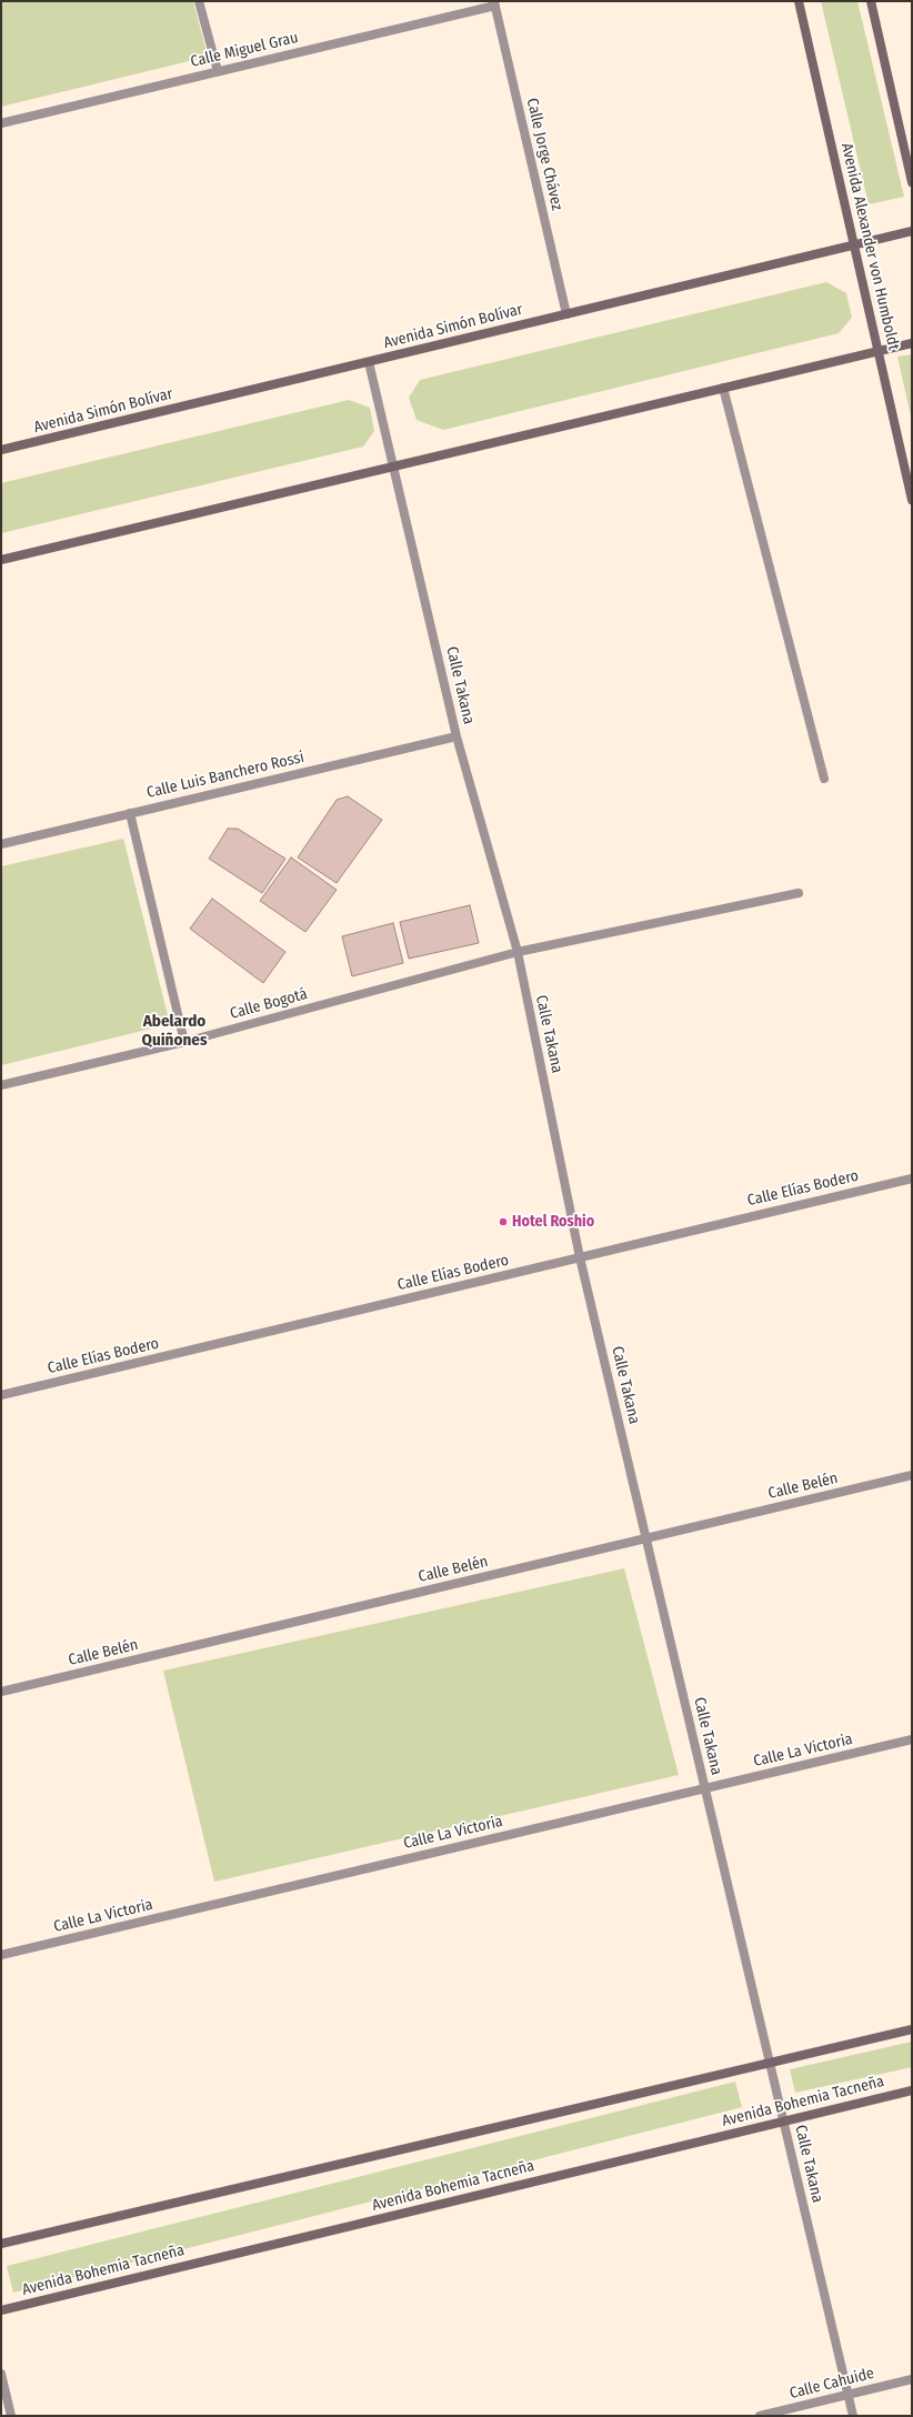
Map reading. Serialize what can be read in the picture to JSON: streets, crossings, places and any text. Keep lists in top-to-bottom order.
{
  "streets": {
    "street": [
      "Calle Miguel Grau",
      "Calle Jorge Chávez",
      "Avenida Alexander von Humboldt",
      "Avenida Simón Bolívar",
      "Calle Takana",
      "Calle Luis Banchero Rossi",
      "Calle Bogotá",
      "Calle Elías Bodero",
      "Calle Belén",
      "Calle La Victoria",
      "Avenida Bohemia Tacneña",
      "Calle Cahuide"
    ]
  },
  "crossings": [
    ["Calle Miguel Grau", "Calle Jorge Chávez"],
    ["Calle Jorge Chávez", "Avenida Simón Bolívar"],
    ["Avenida Alexander von Humboldt", "Avenida Simón Bolívar"],
    ["Avenida Simón Bolívar", "Calle Takana"],
    ["Calle Takana", "Calle Luis Banchero Rossi"],
    ["Calle Takana", "Calle Bogotá"],
    ["Calle Takana", "Calle Elías Bodero"],
    ["Calle Takana", "Calle Belén"],
    ["Calle Takana", "Calle La Victoria"],
    ["Calle Takana", "Avenida Bohemia Tacneña"],
    ["Calle Takana", "Calle Cahuide"]
  ],
  "districts": ["Abelardo Quiñones"],
  "places": ["Hotel Roshio"]
}
